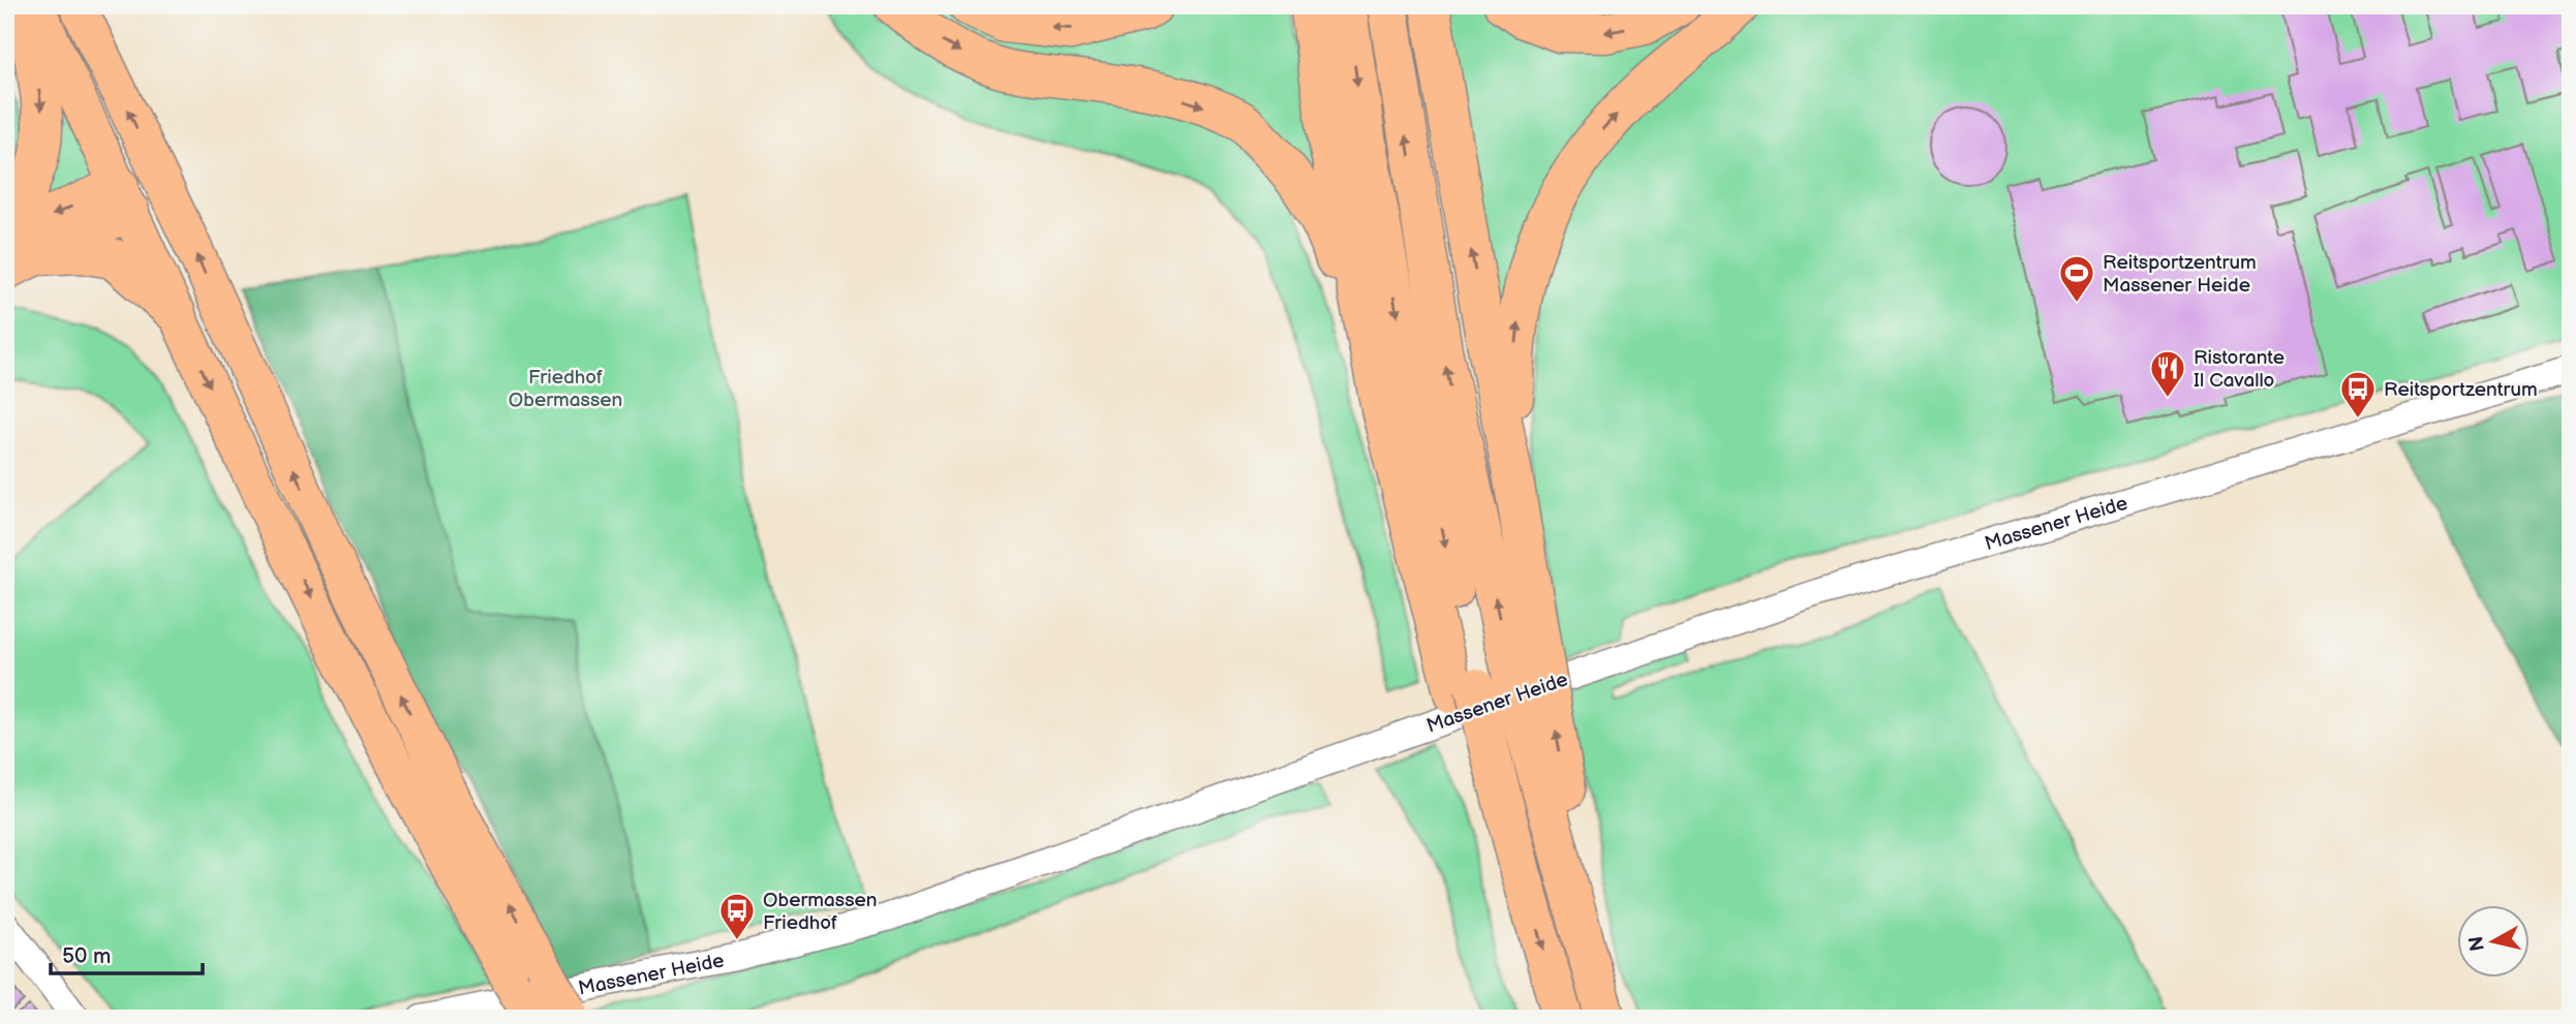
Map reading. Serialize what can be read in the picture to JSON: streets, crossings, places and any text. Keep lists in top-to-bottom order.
{
  "streets": {
    "street": ["Massener Heide"]
  },
  "parks": ["Friedhof Obermassen"],
  "places": {
    "sports": ["Reitsportzentrum Massener Heide"],
    "restaurant": ["Ristorante Il Cavallo"],
    "bus stop": ["Reitsportzentrum", "Obermassen Friedhof"]
  },
  "scale_bar": "50 m",
  "north": "left"
}
